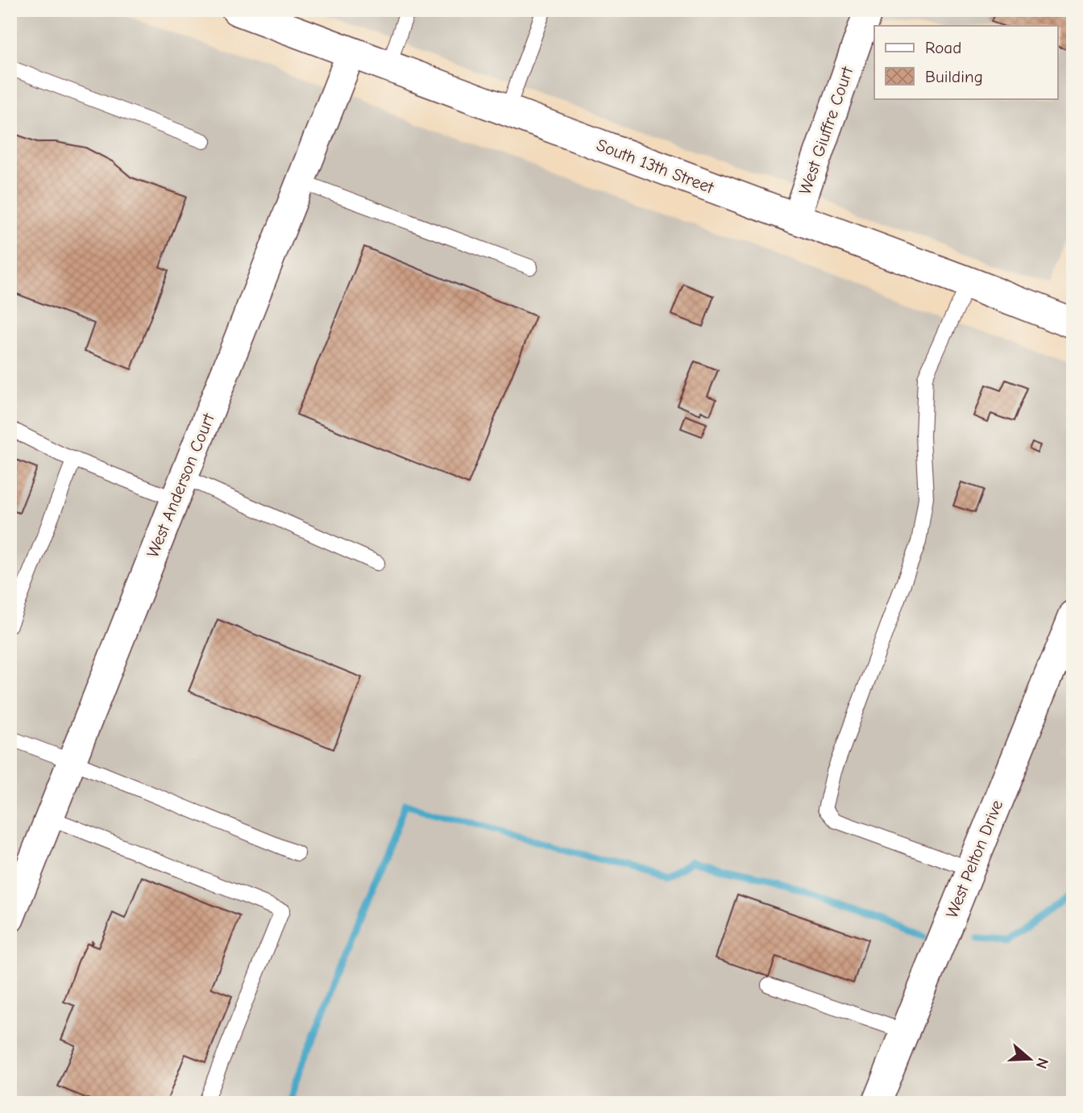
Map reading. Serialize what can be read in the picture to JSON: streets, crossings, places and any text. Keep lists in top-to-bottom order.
{
  "streets": {
    "street": [
      "West Giuffre Court",
      "South 13th Street",
      "West Anderson Court",
      "West Pelton Drive"
    ]
  },
  "crossings": [
    ["West Giuffre Court", "South 13th Street"],
    ["South 13th Street", "West Anderson Court"]
  ],
  "legend": ["Road", "Building"],
  "north": "right"
}
